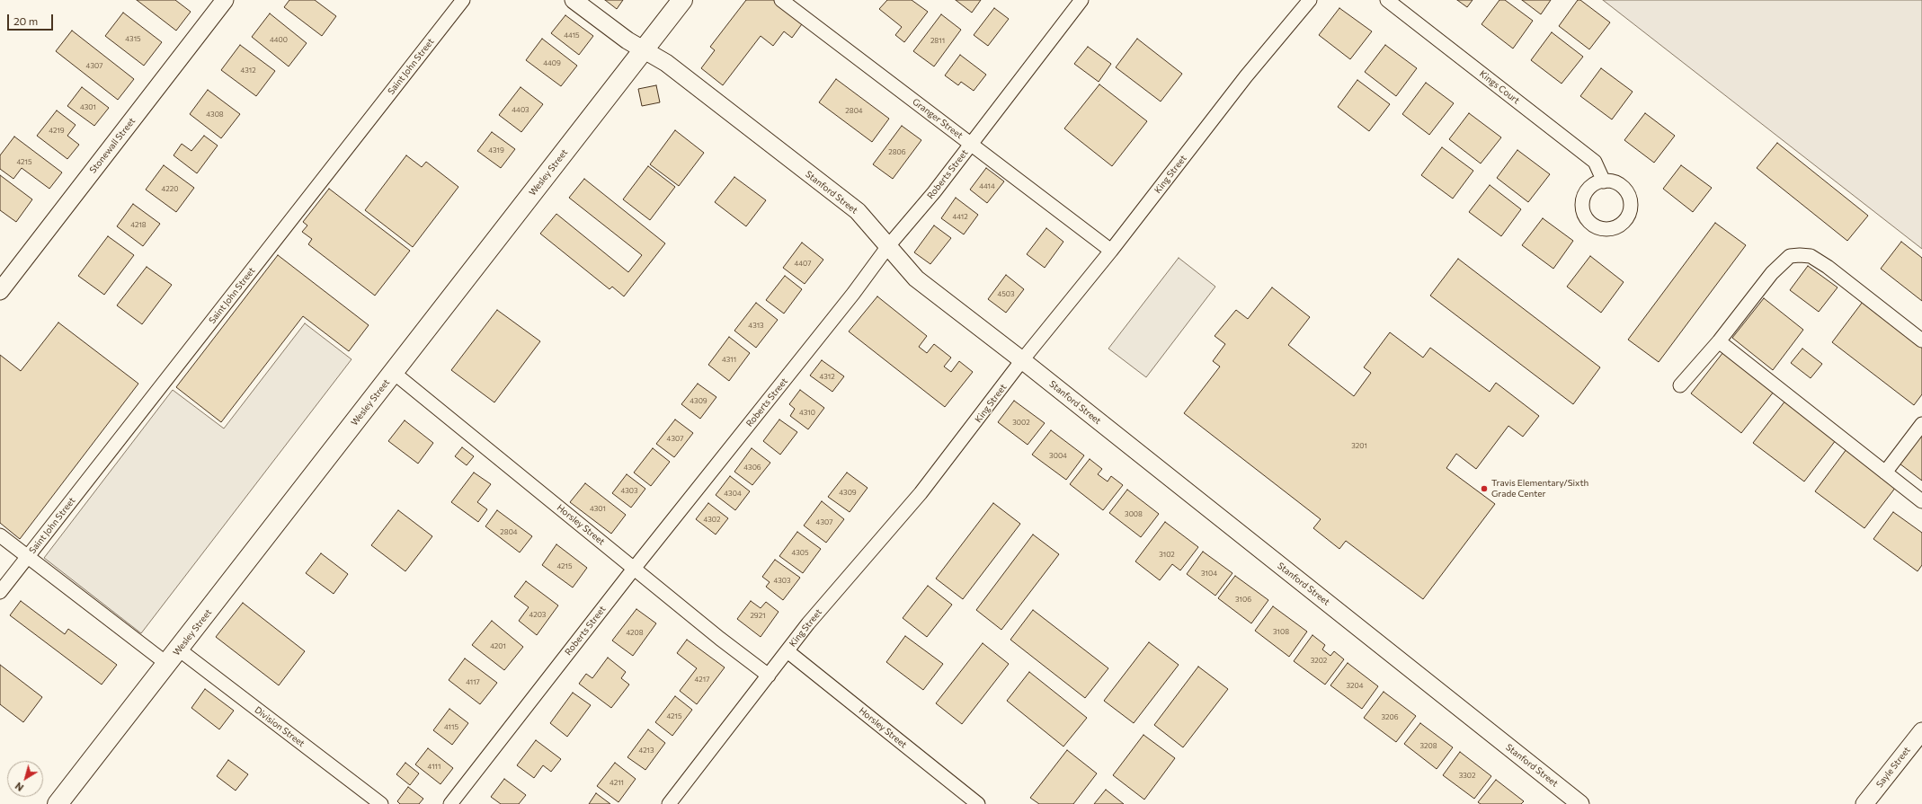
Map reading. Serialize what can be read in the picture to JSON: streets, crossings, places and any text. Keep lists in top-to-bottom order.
{
  "streets": {
    "main road": ["Wesley Street"],
    "street": [
      "Saint John Street",
      "Kings Court",
      "Granger Street",
      "Stonewall Street",
      "Roberts Street",
      "King Street",
      "Stanford Street",
      "Horsley Street",
      "Division Street",
      "Sayle Street"
    ]
  },
  "crossings": [
    ["Saint John Street", "Division Street"],
    ["Granger Street", "Roberts Street"],
    ["Granger Street", "King Street"],
    ["Wesley Street", "Stanford Street"],
    ["Wesley Street", "Horsley Street"],
    ["Wesley Street", "Division Street"],
    ["Roberts Street", "Stanford Street"],
    ["Roberts Street", "Horsley Street"],
    ["King Street", "Stanford Street"],
    ["King Street", "Horsley Street"]
  ],
  "places": ["Travis Elementary/Sixth Grade Center"],
  "house_numbers": [
    "4415",
    "4315",
    "4400",
    "2811",
    "4409",
    "4307",
    "4312",
    "4301",
    "4403",
    "2804",
    "4308",
    "4219",
    "4319",
    "2806",
    "4215",
    "4414",
    "4220",
    "4412",
    "4218",
    "4407",
    "4503",
    "4313",
    "4311",
    "4312",
    "4309",
    "4310",
    "3002",
    "4307",
    "3201",
    "3004",
    "4306",
    "4303",
    "4309",
    "4304",
    "4301",
    "3008",
    "4302",
    "4307",
    "2804",
    "4305",
    "3102",
    "4215",
    "3104",
    "4303",
    "3106",
    "4203",
    "2921",
    "3108",
    "4208",
    "4201",
    "3202",
    "4217",
    "4117",
    "3204",
    "4215",
    "3206",
    "4115",
    "3208",
    "4213",
    "4111",
    "3302",
    "4211"
  ],
  "scale_bar": "20 m",
  "north": "bottom left"
}
